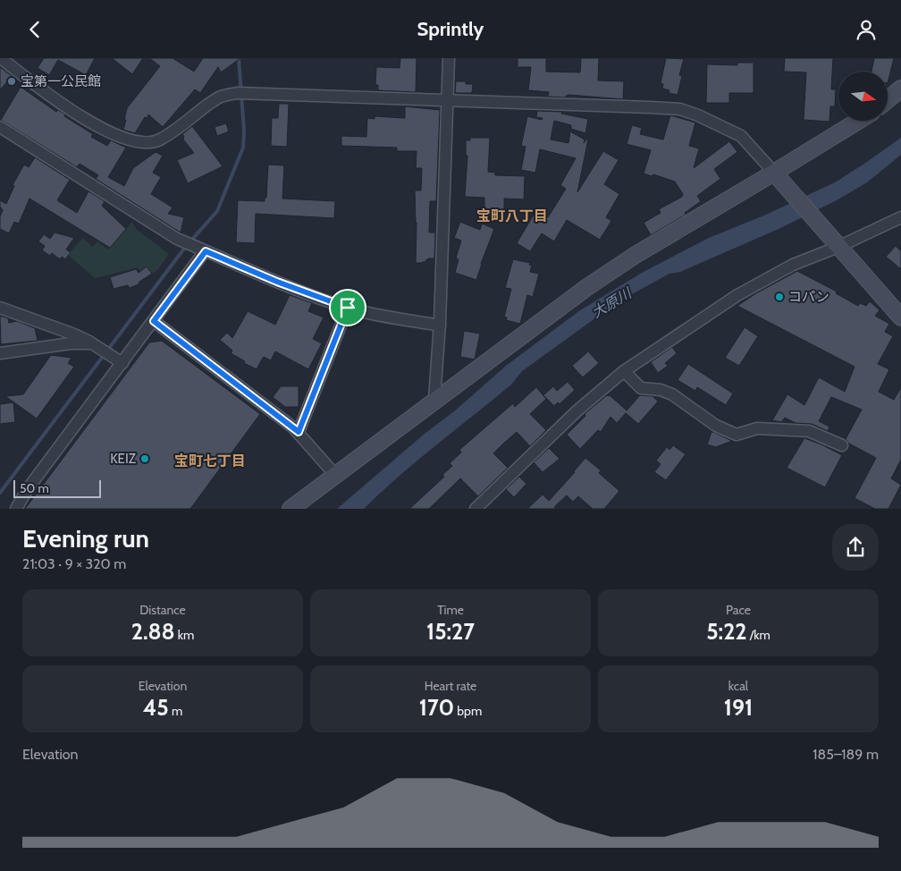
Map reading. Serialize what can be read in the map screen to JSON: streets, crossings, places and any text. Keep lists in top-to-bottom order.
{
  "districts": ["宝町八丁目", "宝町七丁目"],
  "water": ["大原川"],
  "places": ["宝第一公民館", "コパン", "KEIZ"],
  "scale_bar": "50 m",
  "north": "right",
  "page": {
    "header": "Sprintly",
    "scale": "50 m",
    "heading": ["Evening run", "21:03 · 9 × 320 m"],
    "stats": [
      ["Distance", "2.88 km"],
      ["Time", "15:27"],
      ["Pace", "5:22 /km"],
      ["Elevation", "45 m"],
      ["Heart rate", "170 bpm"],
      ["kcal", "191"]
    ],
    "chart": ["Elevation", "185–189 m"]
  }
}
